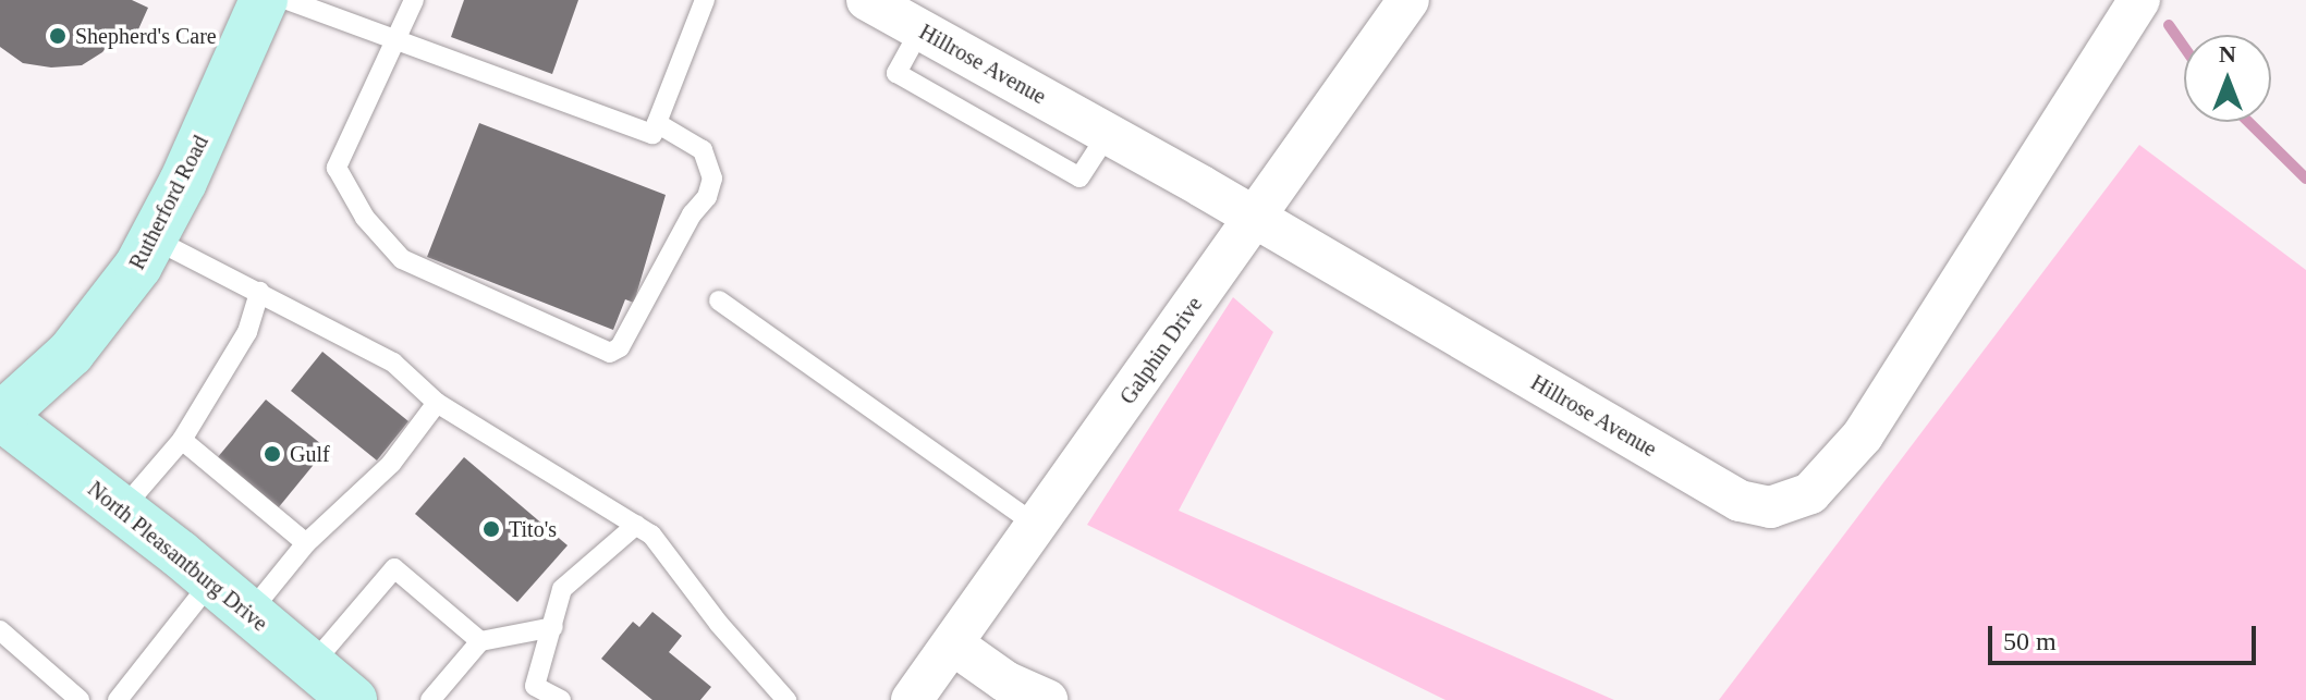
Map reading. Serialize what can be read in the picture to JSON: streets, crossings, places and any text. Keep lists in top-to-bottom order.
{
  "streets": {
    "street": [
      "Hillrose Avenue",
      "Rutherford Road",
      "Galphin Drive",
      "North Pleasantburg Drive"
    ]
  },
  "crossings": [
    ["Hillrose Avenue", "Galphin Drive"],
    ["Rutherford Road", "North Pleasantburg Drive"]
  ],
  "places": ["Shepherd's Care", "Gulf", "Tito's"],
  "scale_bar": "50 m",
  "north": "top"
}
